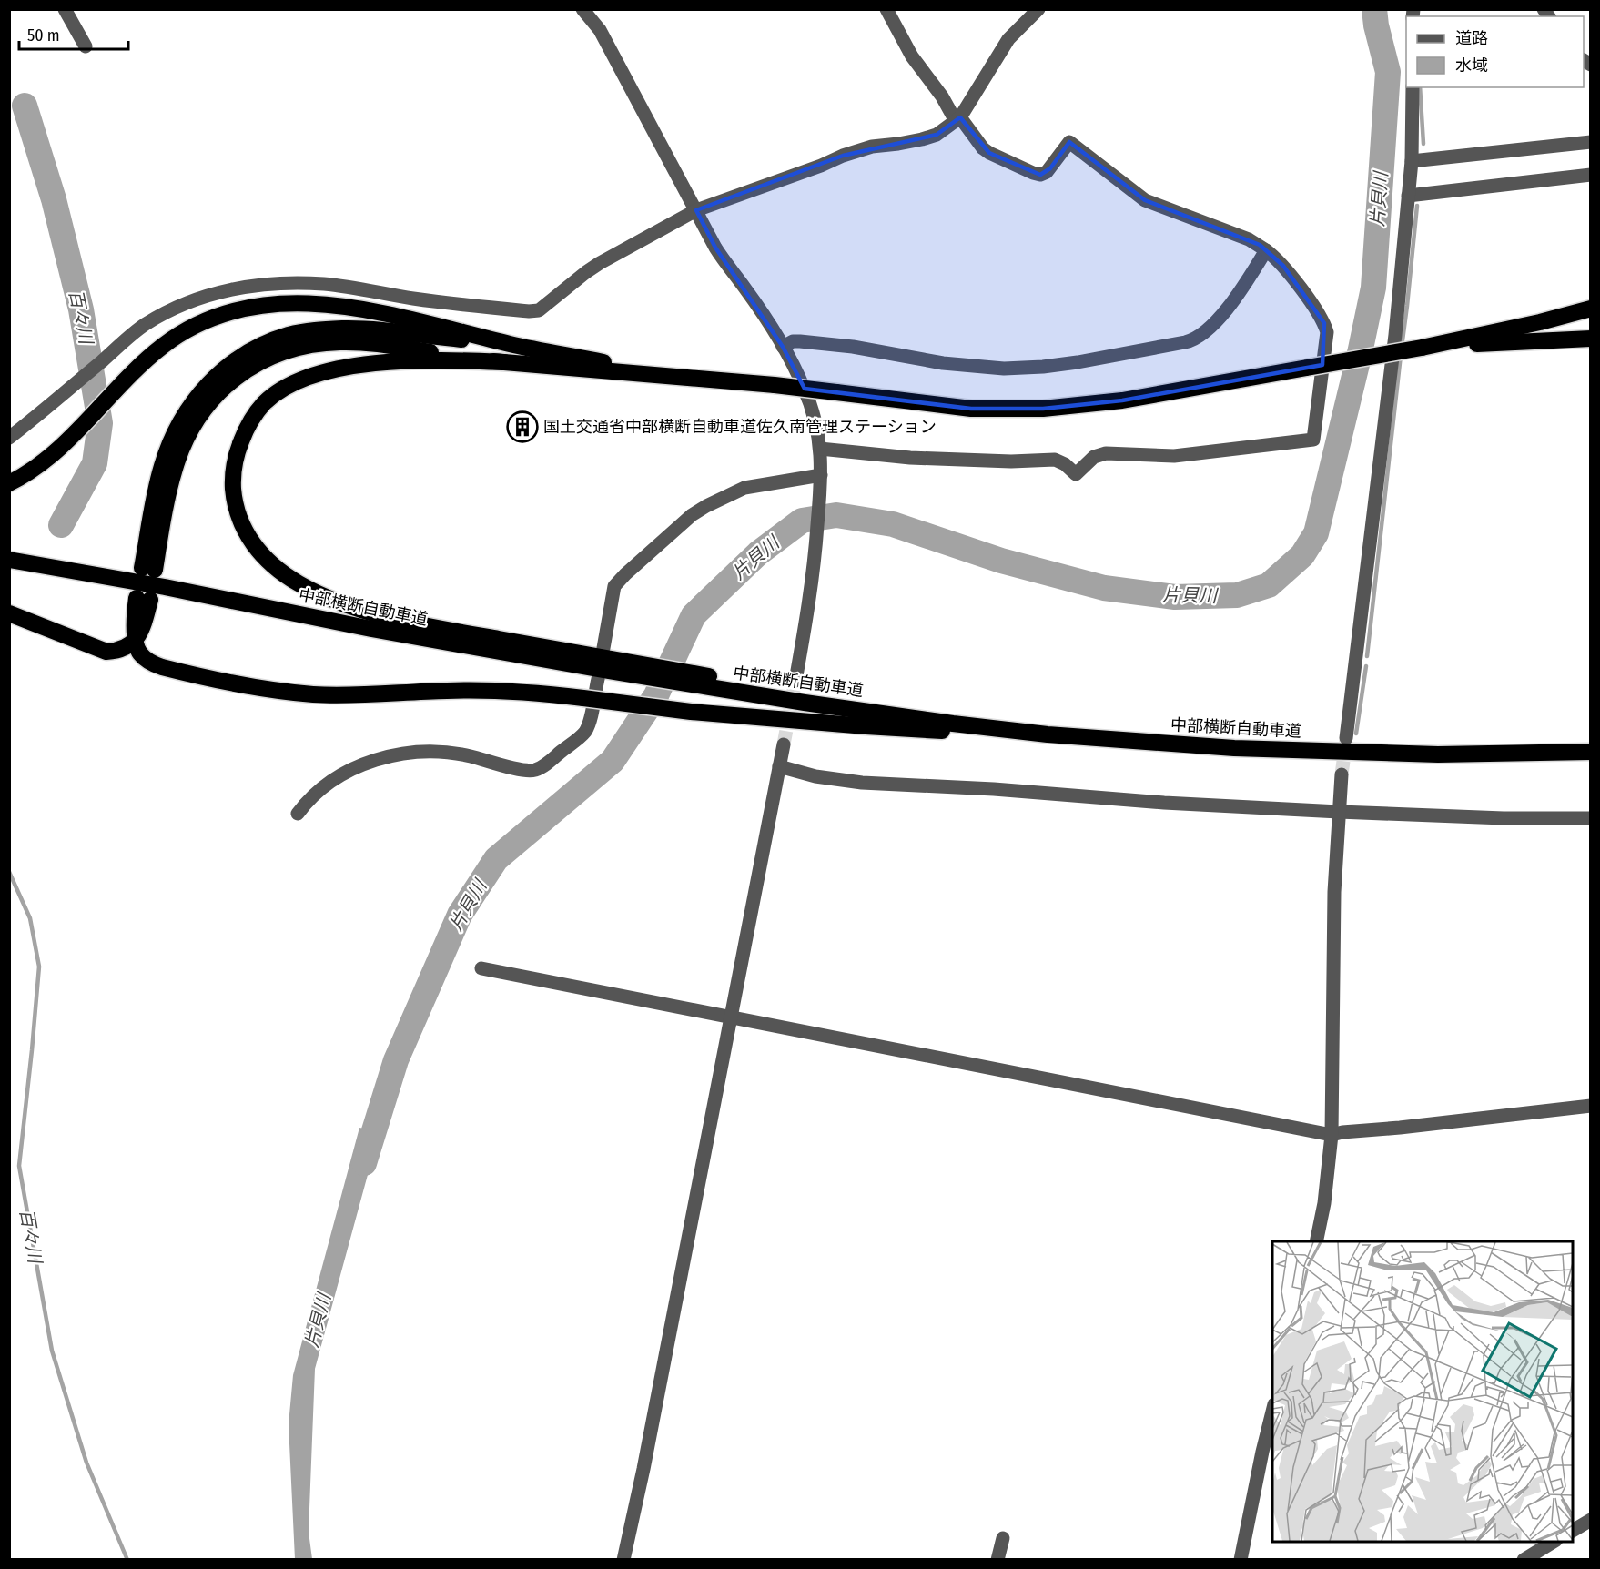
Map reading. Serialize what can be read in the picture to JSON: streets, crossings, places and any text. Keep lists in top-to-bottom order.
{
  "streets": {
    "highway": ["中部横断自動車道"]
  },
  "water": ["片貝川", "百々川"],
  "places": {
    "building": ["国土交通省中部横断自動車道佐久南管理ステーション"]
  },
  "legend": ["道路", "水域"],
  "scale_bar": "50 m"
}
